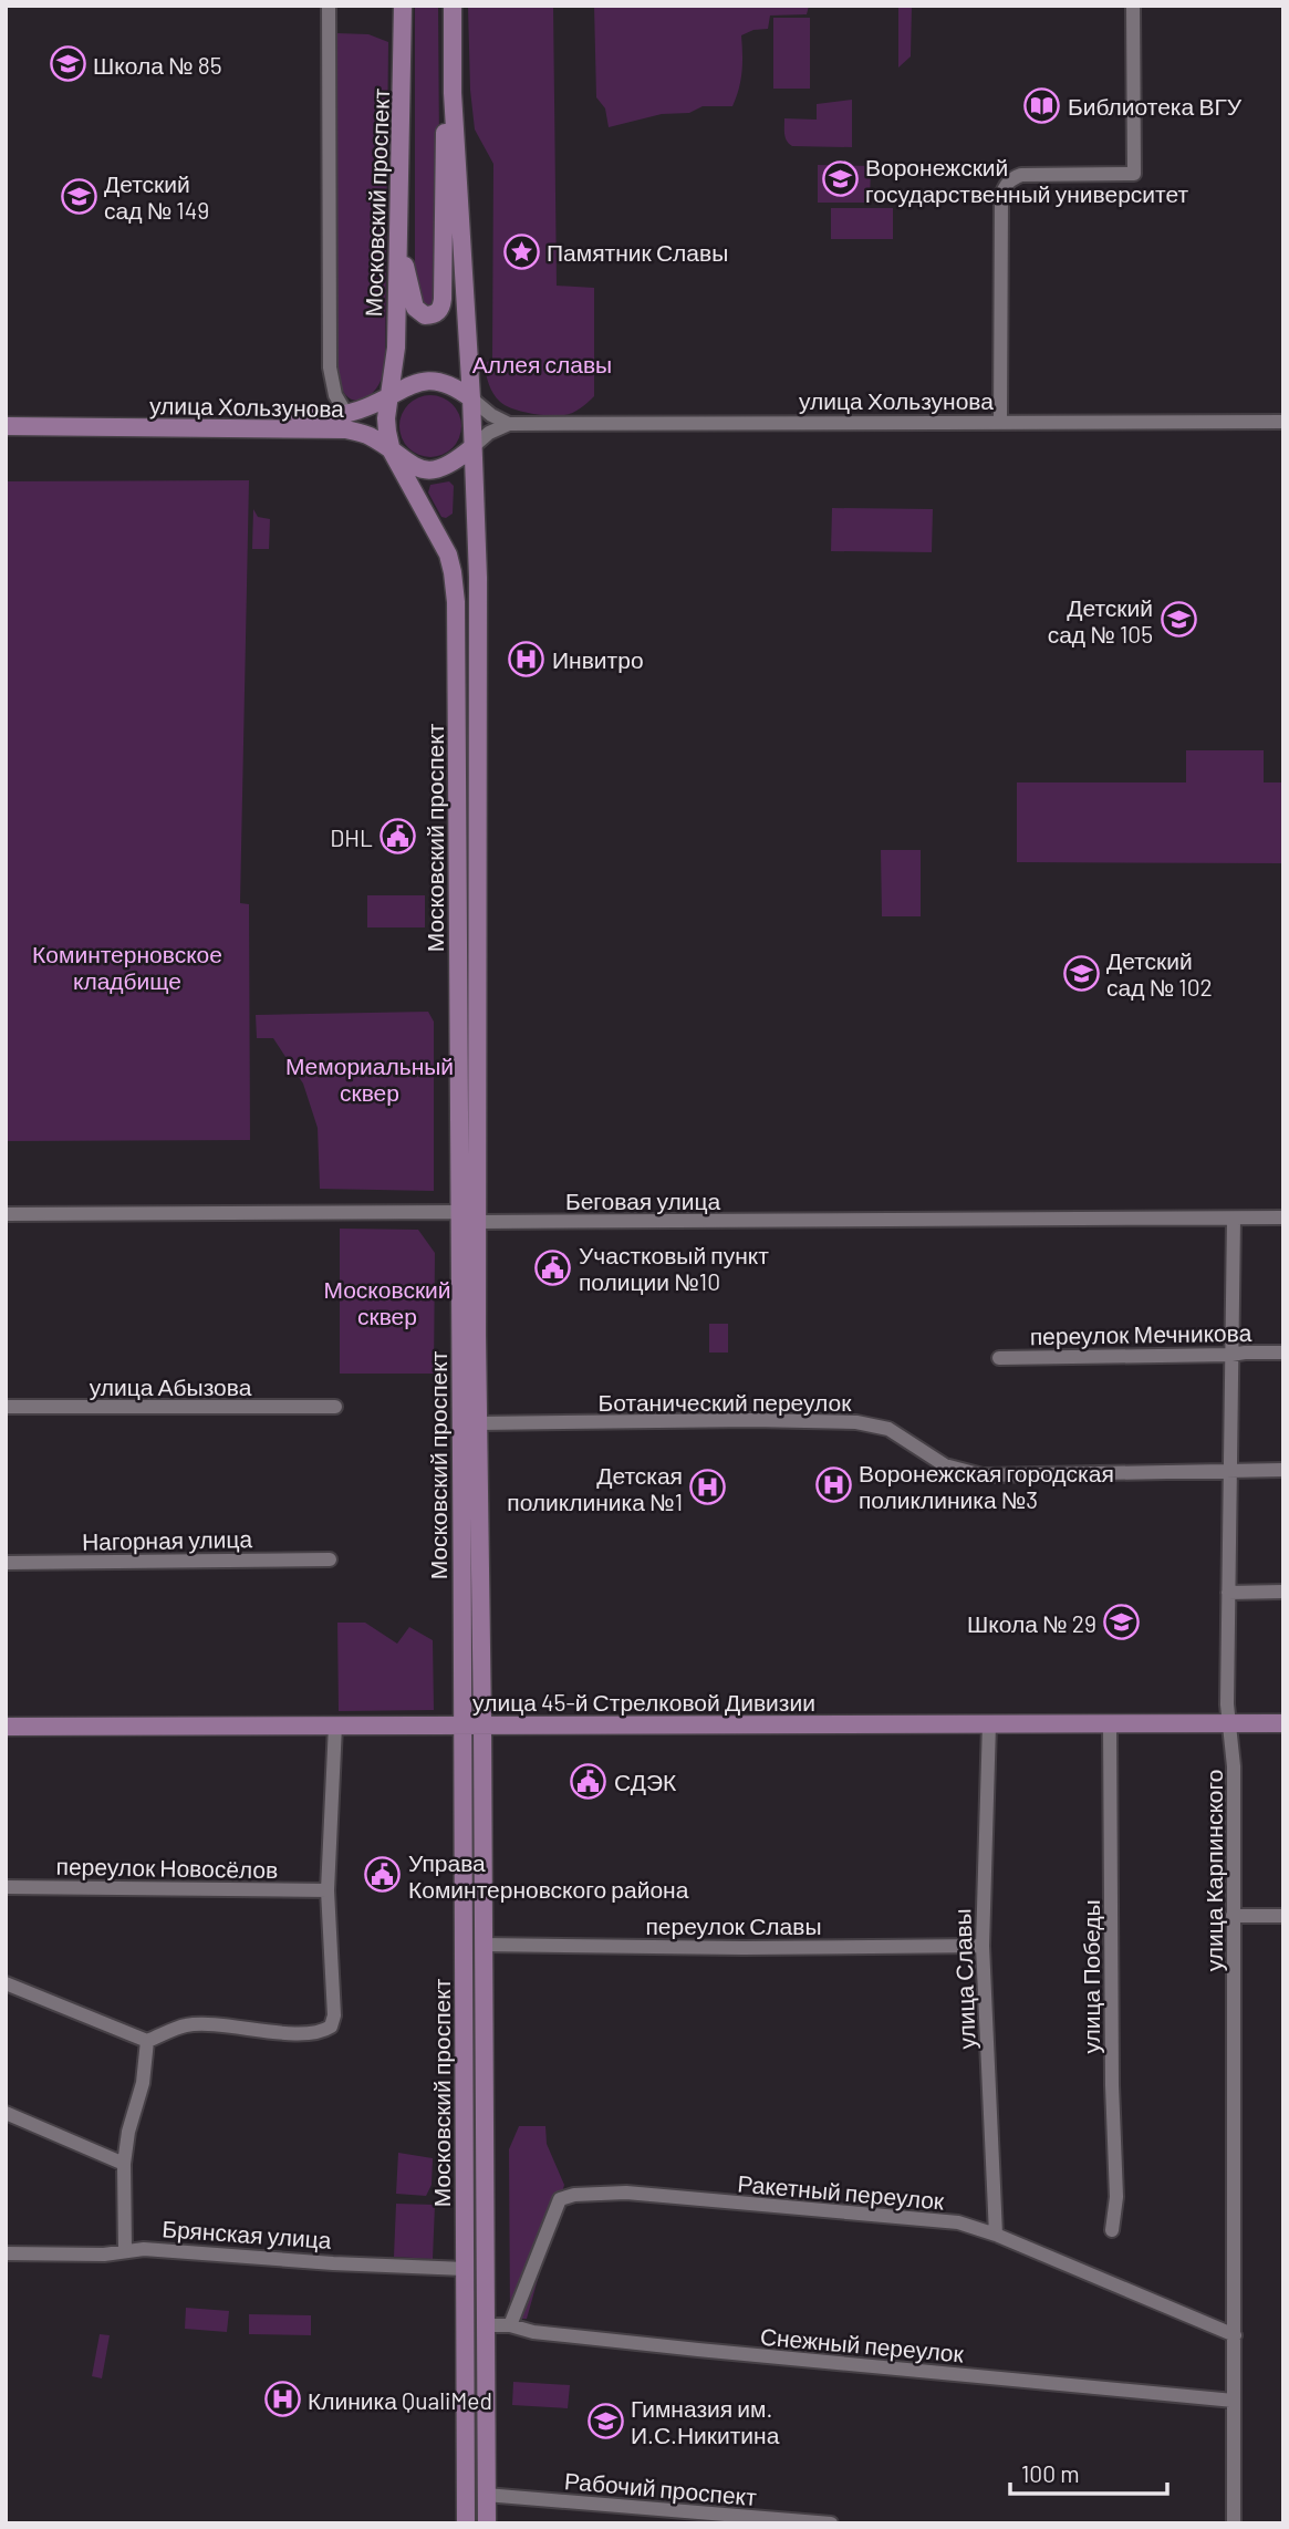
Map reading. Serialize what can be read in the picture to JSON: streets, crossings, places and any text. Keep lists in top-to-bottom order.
{
  "streets": {
    "main road": [
      "Московский проспект",
      "улица Хользунова",
      "улица 45-й Стрелковой Дивизии",
      "Брянская улица"
    ],
    "street": [
      "Беговая улица",
      "переулок Мечникова",
      "улица Абызова",
      "Ботанический переулок",
      "Нагорная улица",
      "переулок Новосёлов",
      "улица Карпинского",
      "переулок Славы",
      "улица Победы",
      "улица Славы",
      "Ракетный переулок",
      "Снежный переулок",
      "Рабочий проспект"
    ]
  },
  "crossings": [
    ["Московский проспект", "улица Хользунова"],
    ["Московский проспект", "Беговая улица"],
    ["Московский проспект", "Ботанический переулок"],
    ["Московский проспект", "улица 45-й Стрелковой Дивизии"],
    ["Московский проспект", "переулок Славы"],
    ["Московский проспект", "Брянская улица"],
    ["Московский проспект", "Снежный переулок"],
    ["Московский проспект", "Рабочий проспект"],
    ["Беговая улица", "улица Карпинского"],
    ["переулок Мечникова", "улица Карпинского"],
    ["Ботанический переулок", "улица Карпинского"],
    ["улица 45-й Стрелковой Дивизии", "улица Карпинского"],
    ["улица 45-й Стрелковой Дивизии", "улица Победы"],
    ["улица 45-й Стрелковой Дивизии", "улица Славы"],
    ["улица Карпинского", "Ракетный переулок"],
    ["улица Карпинского", "Снежный переулок"],
    ["переулок Славы", "улица Славы"],
    ["улица Славы", "Ракетный переулок"],
    ["Ракетный переулок", "Снежный переулок"]
  ],
  "parks": [
    "Аллея славы",
    "Коминтерновское кладбище",
    "Мемориальный сквер",
    "Московский сквер"
  ],
  "places": {
    "school or university": [
      "Школа № 85",
      "Воронежский государственный университет",
      "Детский сад № 149",
      "Детский сад № 105",
      "Детский сад № 102",
      "Школа № 29",
      "Гимназия им. И.С.Никитина"
    ],
    "library": ["Библиотека ВГУ"],
    "place": ["Памятник Славы"],
    "hospital": [
      "Инвитро",
      "Воронежская городская поликлиника №3",
      "Детская поликлиника №1",
      "Клиника QualiMed"
    ],
    "public building": [
      "DHL",
      "Участковый пункт полиции №10",
      "СДЭК",
      "Управа Коминтерновского района"
    ]
  },
  "scale_bar": "100 m"
}
